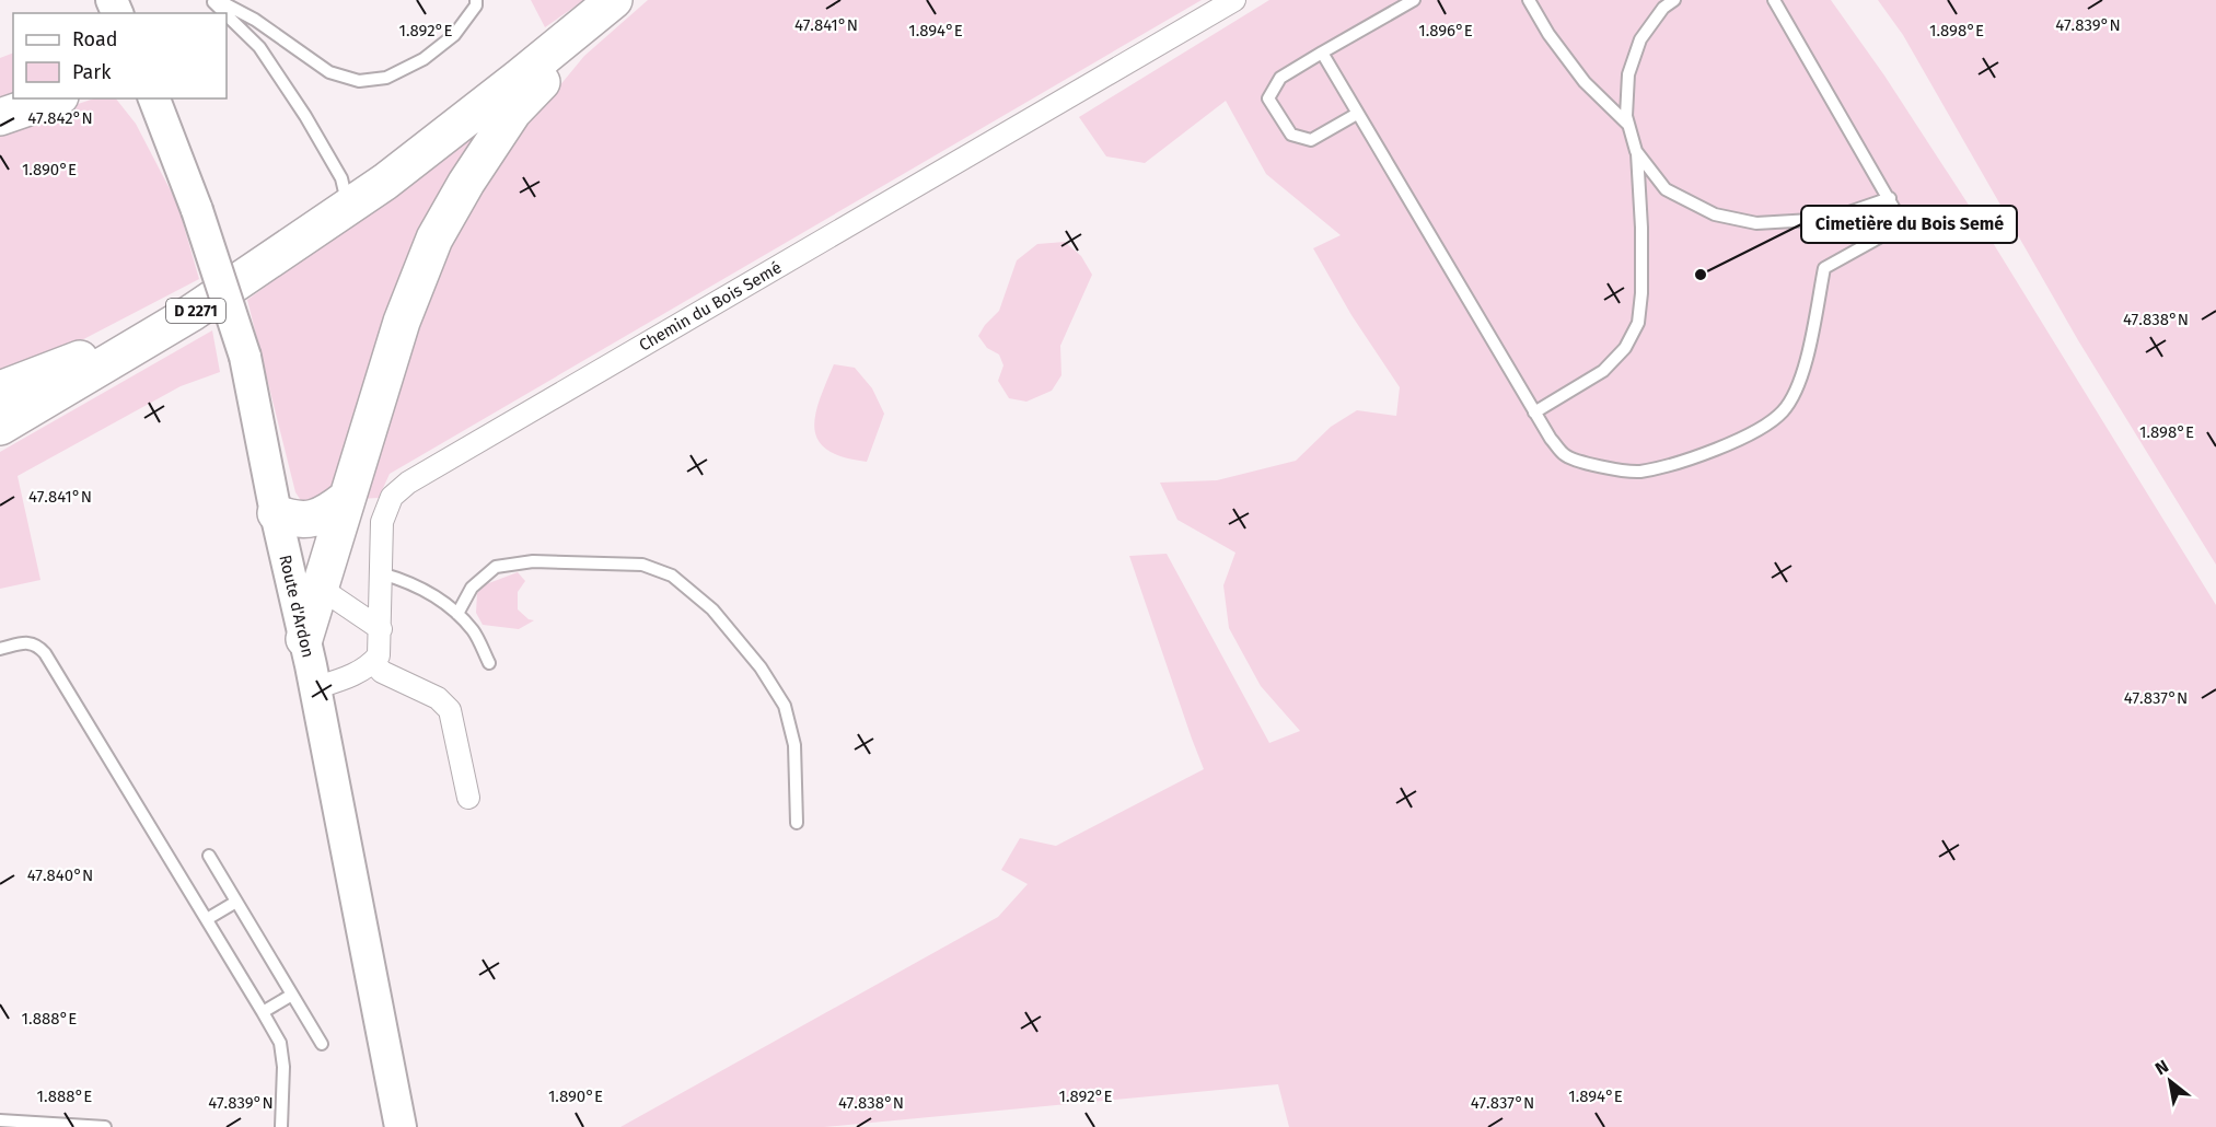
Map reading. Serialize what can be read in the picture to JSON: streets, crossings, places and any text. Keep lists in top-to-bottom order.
{
  "streets": {
    "highway": ["D 2271"],
    "main road": ["Route d'Ardon"],
    "street": ["Chemin du Bois Semé"]
  },
  "places": ["Cimetière du Bois Semé"],
  "legend": ["Road", "Park"],
  "north": "top left",
  "coordinates": [
    "47.841°N",
    "47.839°N",
    "1.892°E",
    "1.894°E",
    "1.896°E",
    "1.898°E",
    "47.842°N",
    "1.890°E",
    "47.838°N",
    "47.837°N",
    "47.840°N",
    "1.888°E"
  ]
}
